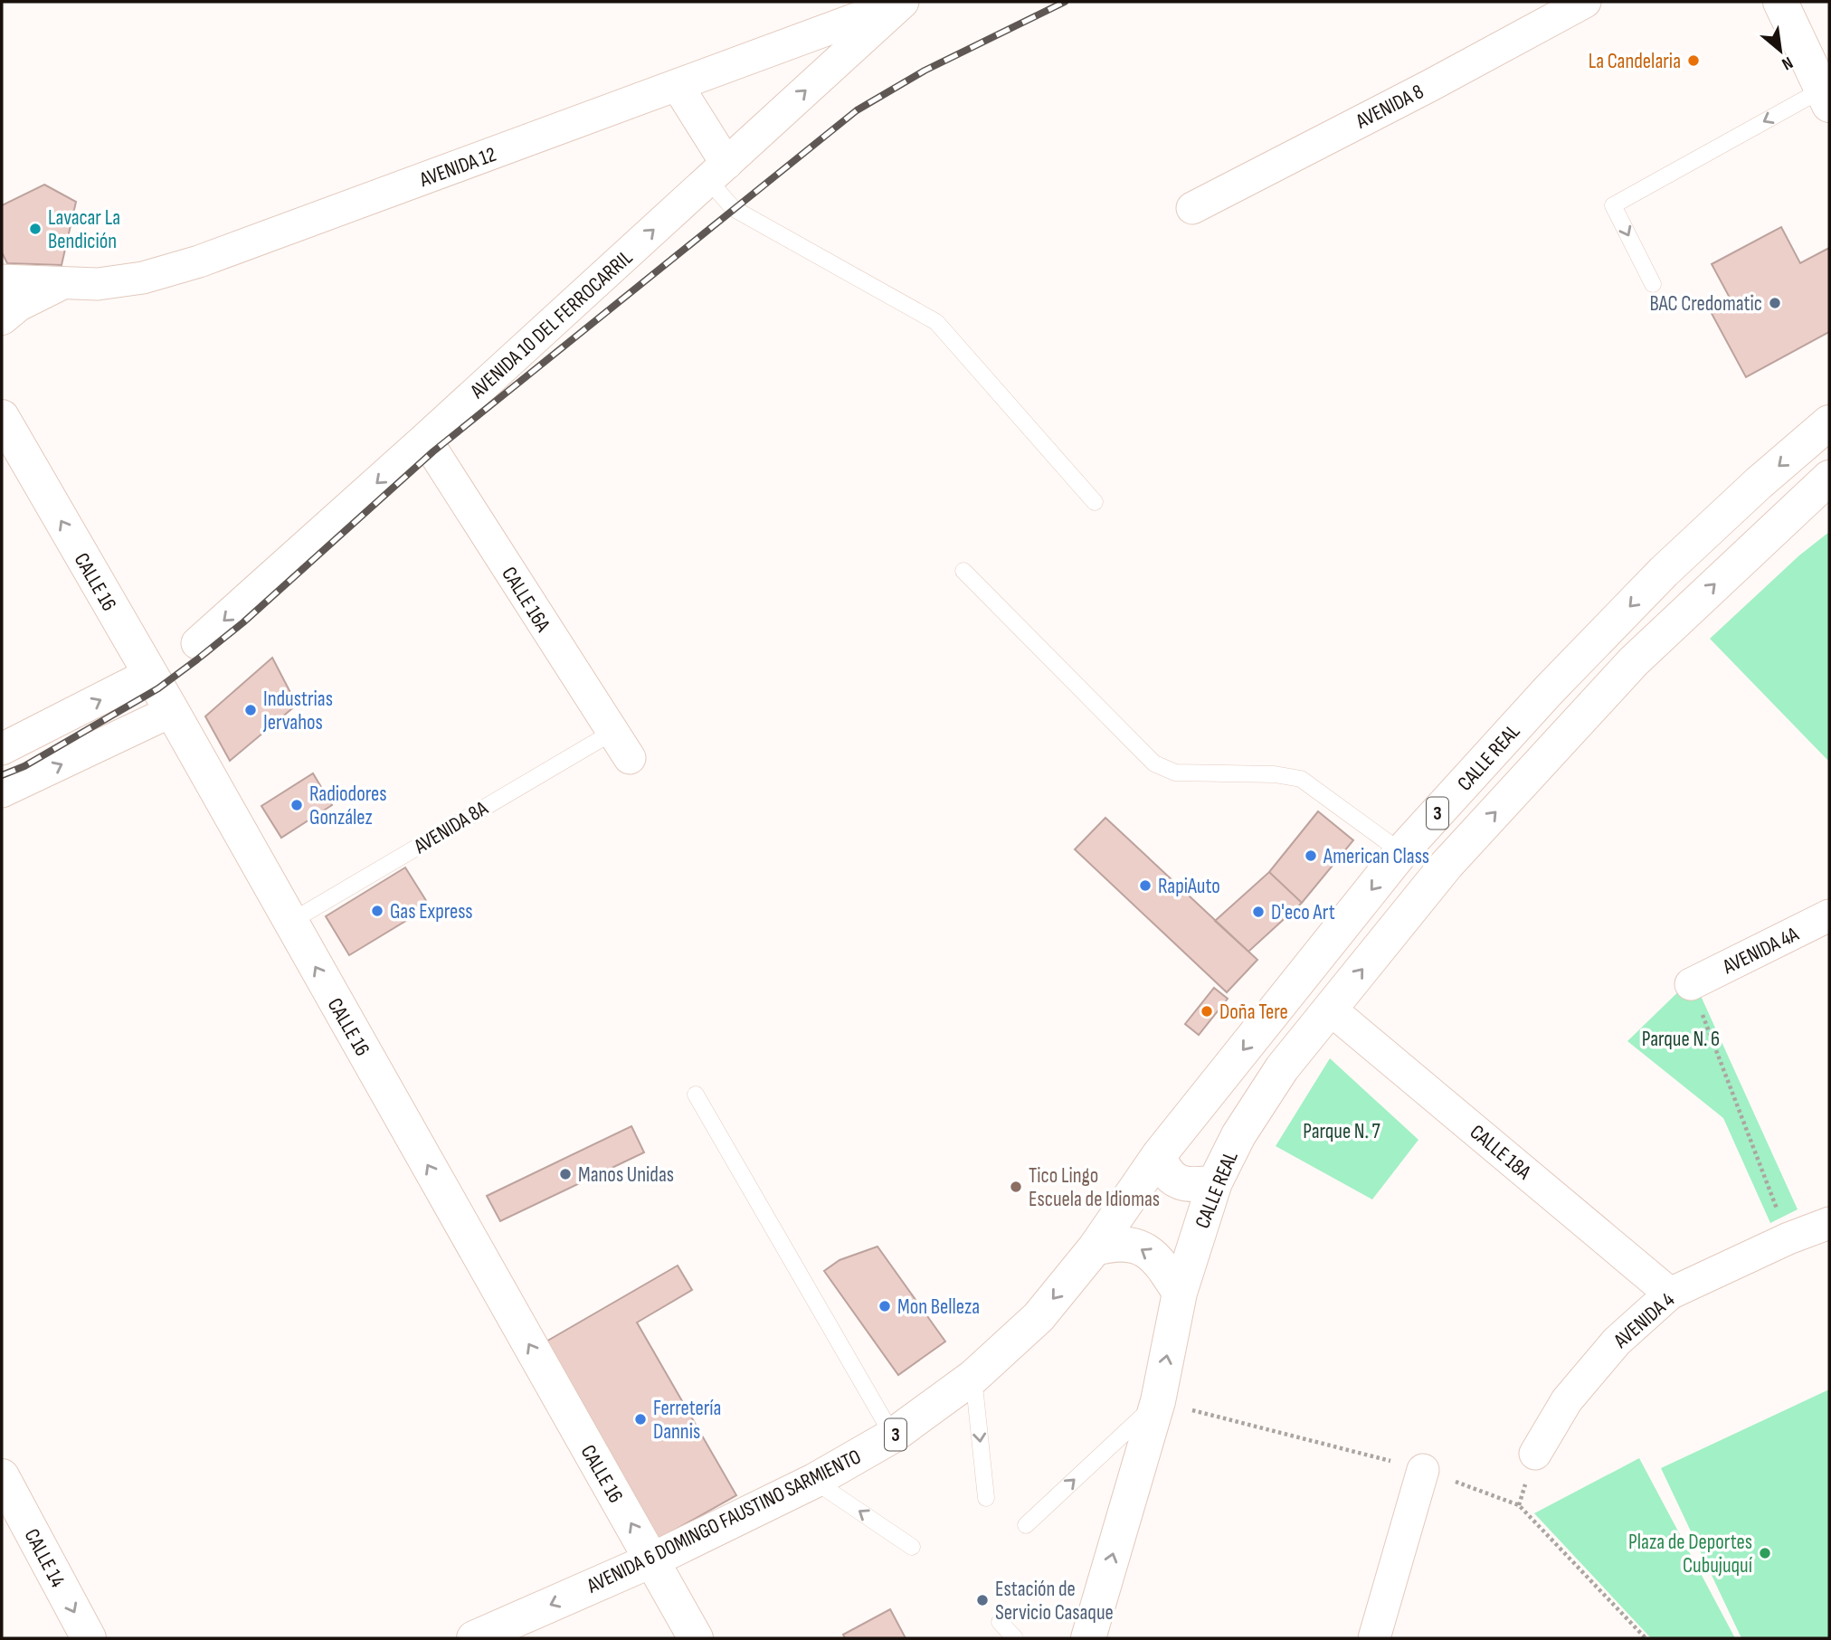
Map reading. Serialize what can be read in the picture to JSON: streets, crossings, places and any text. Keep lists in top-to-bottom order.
{
  "streets": {
    "main road": [
      "CALLE 16",
      "CALLE REAL",
      "3",
      "AVENIDA 6 DOMINGO FAUSTINO SARMIENTO",
      "CALLE 14"
    ],
    "street": [
      "AVENIDA 8",
      "AVENIDA 12",
      "AVENIDA 10 DEL FERROCARRIL",
      "CALLE 16A",
      "AVENIDA 4A",
      "CALLE 18A",
      "AVENIDA 4"
    ],
    "lane": ["AVENIDA 8A"]
  },
  "crossings": [
    ["AVENIDA 12", "AVENIDA 10 DEL FERROCARRIL"],
    ["AVENIDA 10 DEL FERROCARRIL", "CALLE 16A"],
    ["CALLE 16", "AVENIDA 8A"],
    ["CALLE 16", "AVENIDA 6 DOMINGO FAUSTINO SARMIENTO"],
    ["CALLE 16A", "AVENIDA 8A"],
    ["CALLE REAL", "3"],
    ["CALLE REAL", "CALLE 18A"],
    ["CALLE REAL", "AVENIDA 6 DOMINGO FAUSTINO SARMIENTO"],
    ["CALLE 18A", "AVENIDA 4"]
  ],
  "one_way": ["CALLE 16", "AVENIDA 6 DOMINGO FAUSTINO SARMIENTO", "CALLE 14"],
  "parks": ["Parque N. 6", "Parque N. 7"],
  "places": [
    "La Candelaria",
    "Lavacar La Bendición",
    "BAC Credomatic",
    "Industrias Jervahos",
    "Radiodores González",
    "American Class",
    "RapiAuto",
    "Gas Express",
    "D'eco Art",
    "Doña Tere",
    "Manos Unidas",
    "Tico Lingo Escuela de Idiomas",
    "Mon Belleza",
    "Ferretería Dannis",
    "Plaza de Deportes Cubujuquí",
    "Estación de Servicio Casaque"
  ],
  "north": "bottom right"
}
